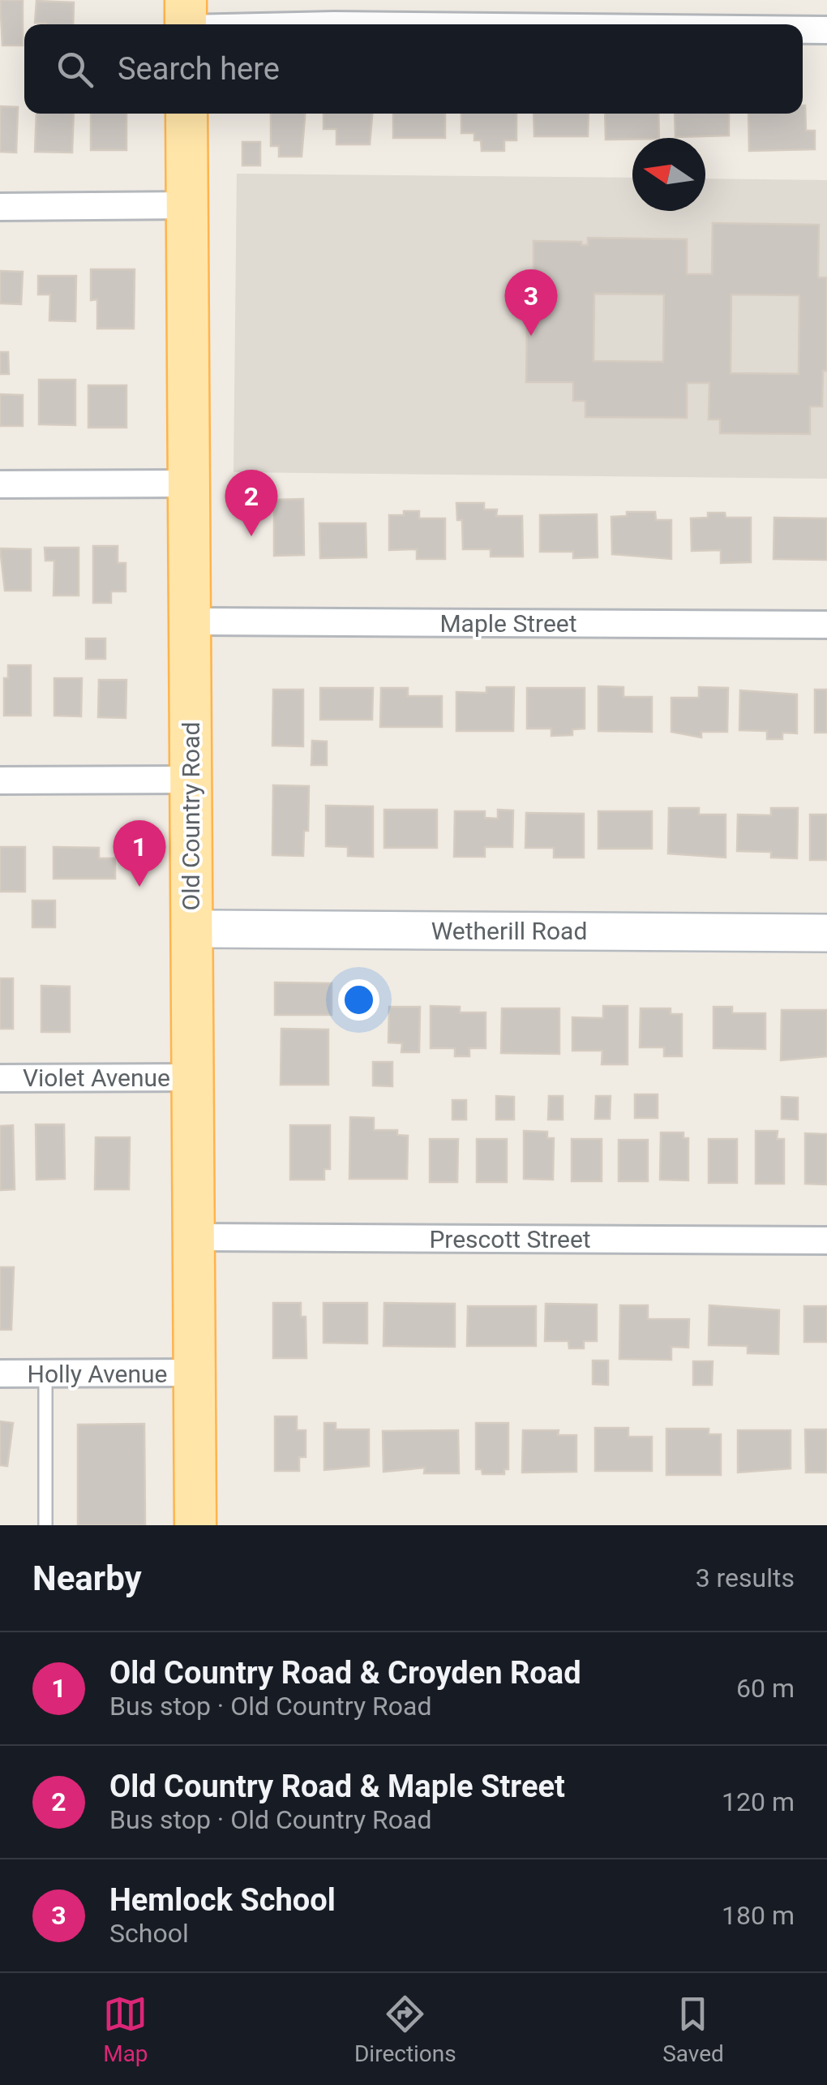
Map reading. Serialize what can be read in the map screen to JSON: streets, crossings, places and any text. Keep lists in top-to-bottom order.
{
  "streets": {
    "main road": ["Old Country Road"],
    "street": [
      "Maple Street",
      "Wetherill Road",
      "Violet Avenue",
      "Prescott Street",
      "Holly Avenue"
    ]
  },
  "crossings": [
    ["Maple Street", "Old Country Road"],
    ["Old Country Road", "Wetherill Road"],
    ["Old Country Road", "Violet Avenue"],
    ["Old Country Road", "Prescott Street"],
    ["Old Country Road", "Holly Avenue"]
  ],
  "north": "left",
  "page": {
    "search": "Search here",
    "pins": ["3", "2", "1"],
    "heading": ["Nearby", "3 results"],
    "list": [
      {
        "mark": "1",
        "name": "Old Country Road & Croyden Road",
        "note": "Bus stop · Old Country Road",
        "value": "60 m"
      },
      {
        "mark": "2",
        "name": "Old Country Road & Maple Street",
        "note": "Bus stop · Old Country Road",
        "value": "120 m"
      },
      {
        "mark": "3",
        "name": "Hemlock School",
        "note": "School",
        "value": "180 m"
      }
    ],
    "nav": ["Map", "Directions", "Saved"]
  }
}
